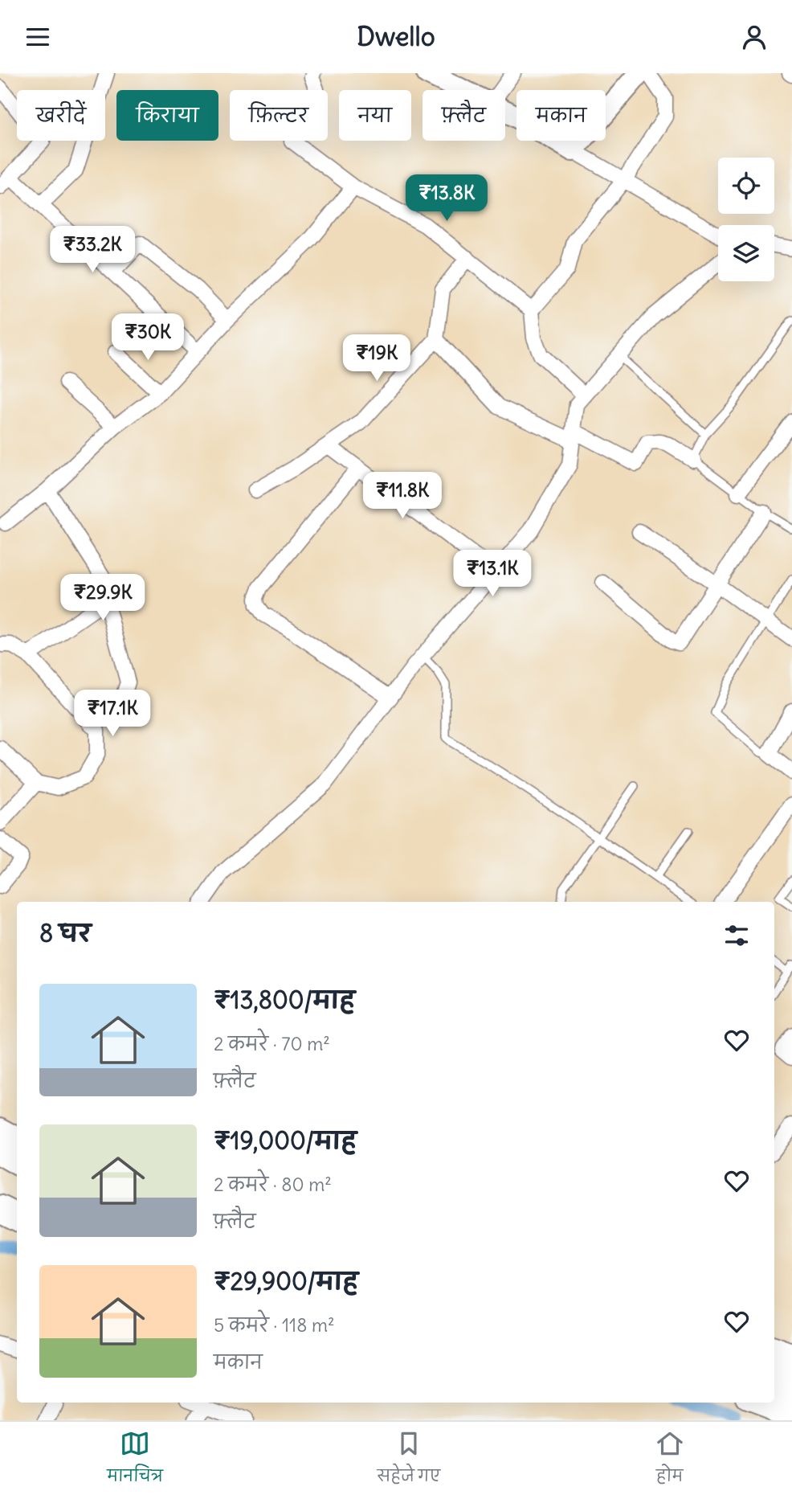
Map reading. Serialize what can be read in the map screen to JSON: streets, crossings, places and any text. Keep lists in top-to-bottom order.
{
  "page": {
    "header": "Dwello",
    "chip": [
      "खरीदें",
      "किराया",
      "फ़िल्टर",
      "नया",
      "फ़्लैट",
      "मकान"
    ],
    "price": [
      "₹13.8K",
      "₹33.2K",
      "₹30K",
      "₹19K",
      "₹11.8K",
      "₹13.1K",
      "₹29.9K",
      "₹17.1K"
    ],
    "heading": "8 घर",
    "list": [
      {
        "name": "₹13,800/माह",
        "note": "2 कमरे · 70 m² · फ़्लैट"
      },
      {
        "name": "₹19,000/माह",
        "note": "2 कमरे · 80 m² · फ़्लैट"
      },
      {
        "name": "₹29,900/माह",
        "note": "5 कमरे · 118 m² · मकान"
      }
    ],
    "tabs": ["मानचित्र", "सहेजे गए", "होम"]
  }
}
